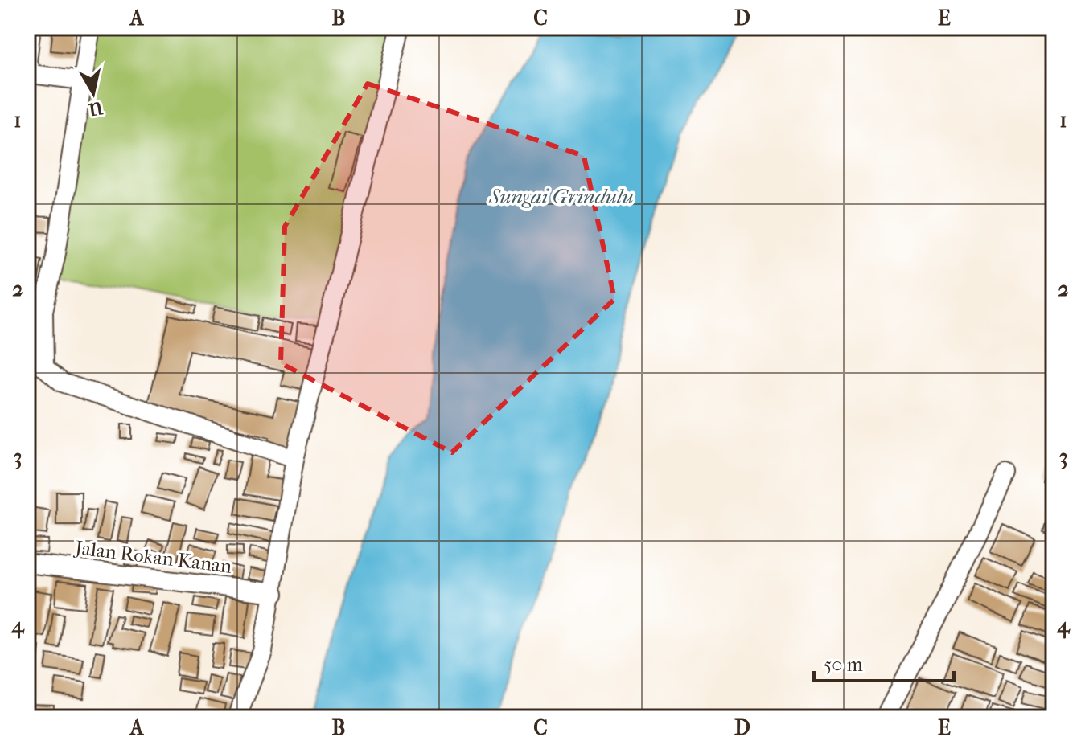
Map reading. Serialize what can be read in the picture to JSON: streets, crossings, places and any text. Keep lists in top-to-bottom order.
{
  "streets": {
    "street": ["Jalan Rokan Kanan"]
  },
  "water": ["Sungai Grindulu"],
  "scale_bar": "50 m",
  "north": "bottom",
  "grid": {
    "columns": [
      "A",
      "B",
      "C",
      "D",
      "E"
    ],
    "rows": [
      "1",
      "2",
      "3",
      "4"
    ]
  }
}
